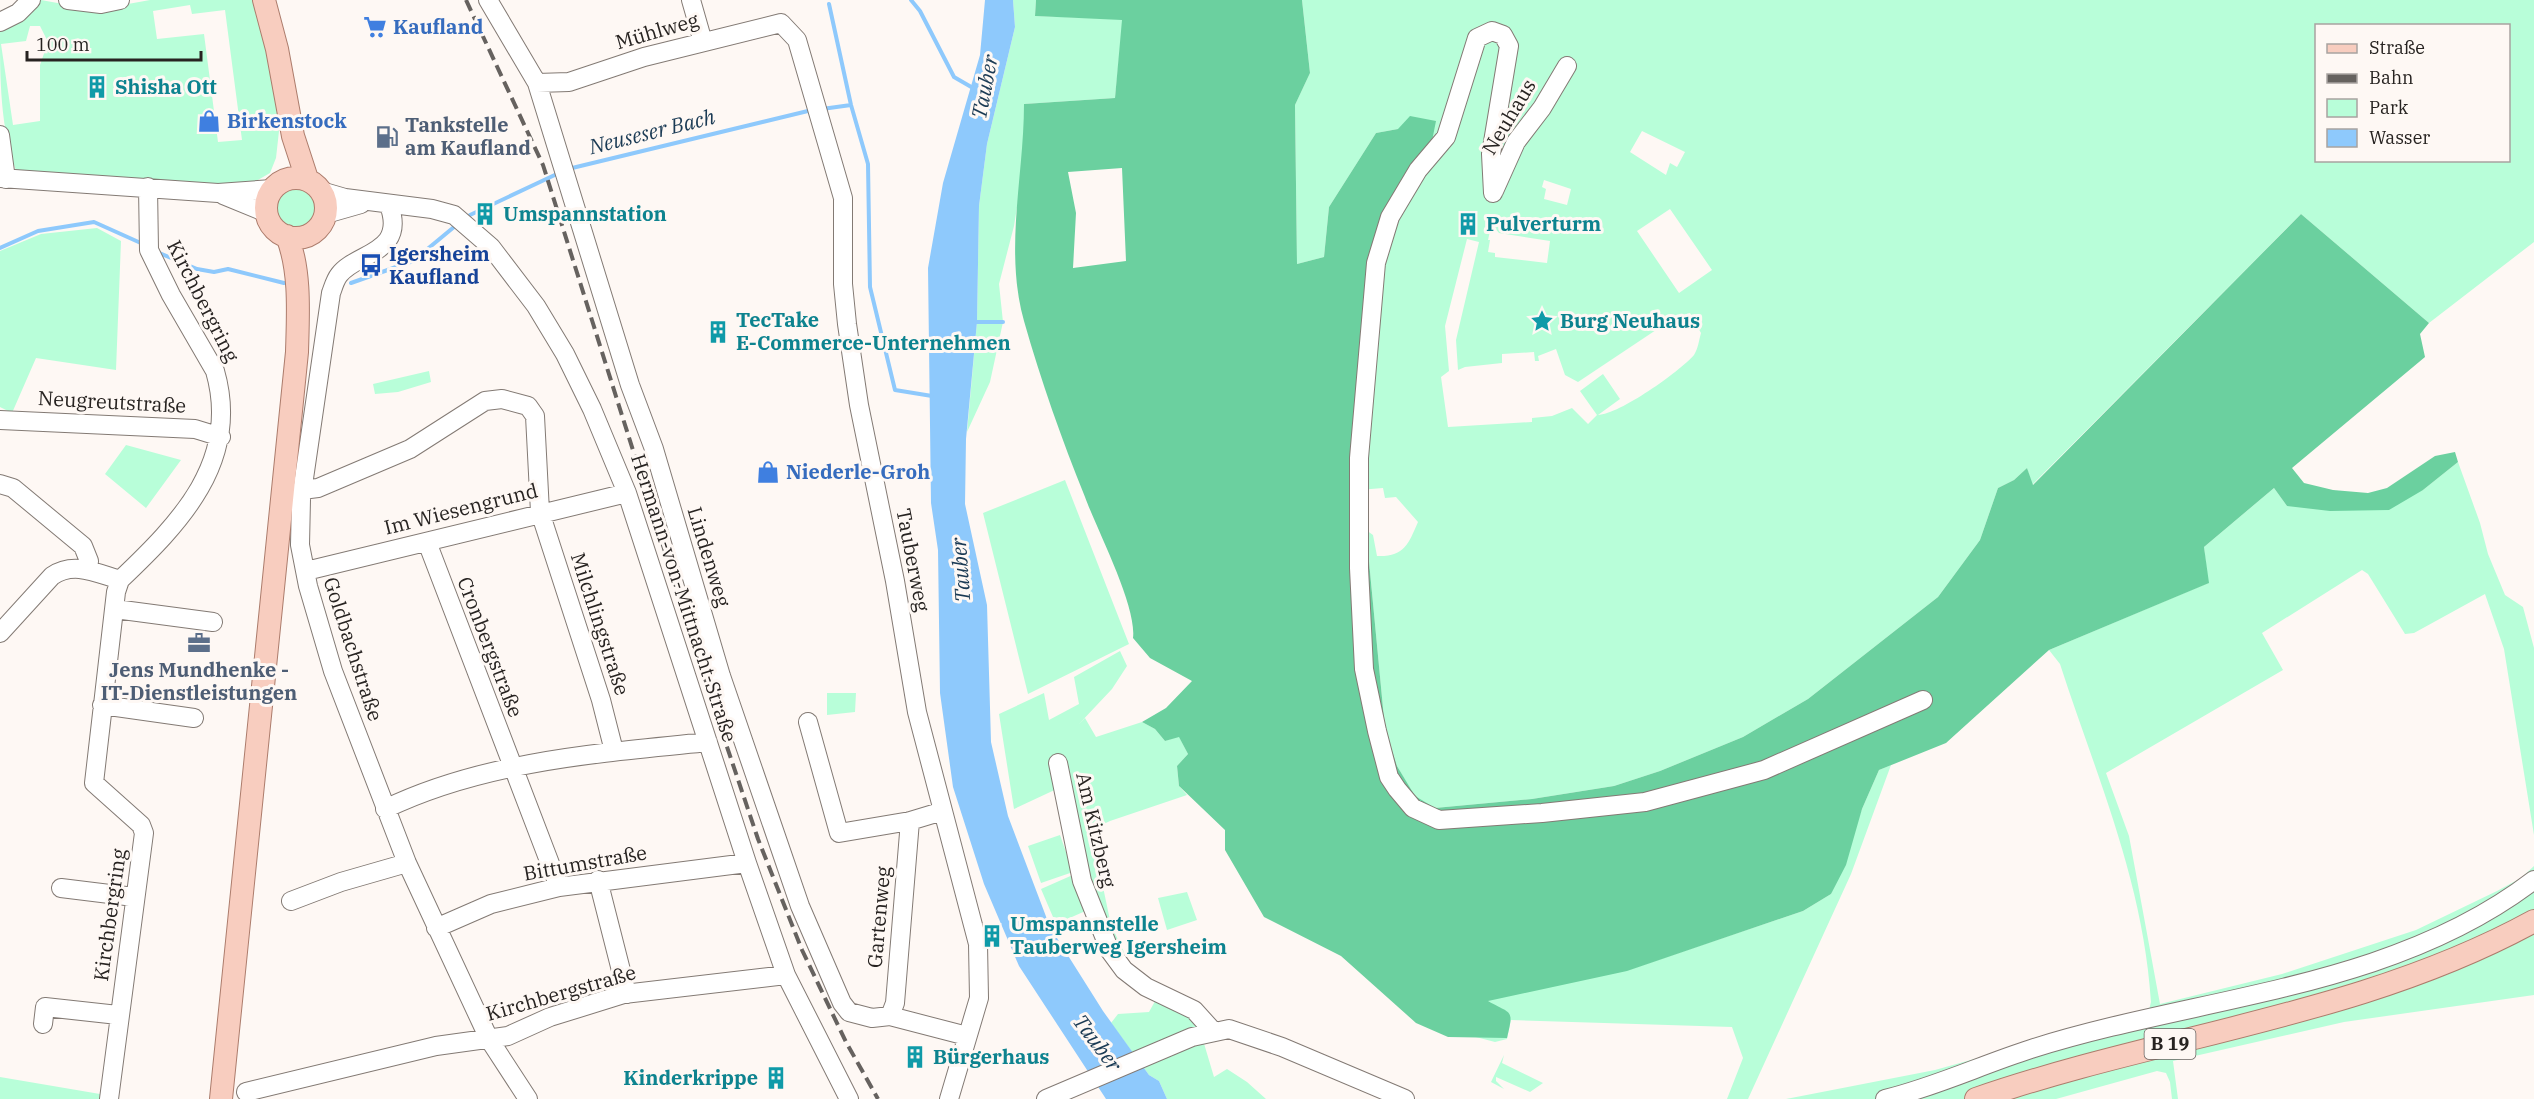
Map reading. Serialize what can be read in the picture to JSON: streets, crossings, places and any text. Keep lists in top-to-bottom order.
{
  "streets": {
    "main road": ["B 19"],
    "street": [
      "Mühlweg",
      "Neuhaus",
      "Kirchbergring",
      "Neugreutstraße",
      "Im Wiesengrund",
      "Lindenweg",
      "Tauberweg",
      "Hermann-von-Mittnacht-Straße",
      "Milchlingstraße",
      "Cronbergstraße",
      "Goldbachstraße",
      "Am Kitzberg",
      "Bittumstraße",
      "Gartenweg",
      "Kirchbergstraße"
    ]
  },
  "crossings": [
    ["Mühlweg", "Lindenweg"],
    ["Mühlweg", "Tauberweg"],
    ["Kirchbergring", "Neugreutstraße"],
    ["Im Wiesengrund", "Hermann-von-Mittnacht-Straße"],
    ["Im Wiesengrund", "Milchlingstraße"],
    ["Im Wiesengrund", "Cronbergstraße"],
    ["Im Wiesengrund", "Goldbachstraße"],
    ["Lindenweg", "Tauberweg"],
    ["Lindenweg", "Gartenweg"],
    ["Hermann-von-Mittnacht-Straße", "Goldbachstraße"],
    ["Hermann-von-Mittnacht-Straße", "Bittumstraße"],
    ["Hermann-von-Mittnacht-Straße", "Kirchbergstraße"],
    ["Milchlingstraße", "Goldbachstraße"],
    ["Cronbergstraße", "Bittumstraße"],
    ["Goldbachstraße", "Bittumstraße"],
    ["Goldbachstraße", "Kirchbergstraße"]
  ],
  "water": ["Tauber", "Neuseser Bach"],
  "places": {
    "supermarket": ["Kaufland"],
    "building": [
      "Shisha Ott",
      "Umspannstation",
      "Pulverturm",
      "TecTake E-Commerce-Unternehmen",
      "Umspannstelle Tauberweg Igersheim",
      "Bürgerhaus",
      "Kinderkrippe"
    ],
    "shop": ["Birkenstock", "Niederle-Groh"],
    "fuel station": ["Tankstelle am Kaufland"],
    "bus stop": ["Igersheim Kaufland"],
    "place": ["Burg Neuhaus"],
    "office": ["Jens Mundhenke - IT-Dienstleistungen"]
  },
  "legend": [
    "Straße",
    "Bahn",
    "Park",
    "Wasser"
  ],
  "scale_bar": "100 m"
}
